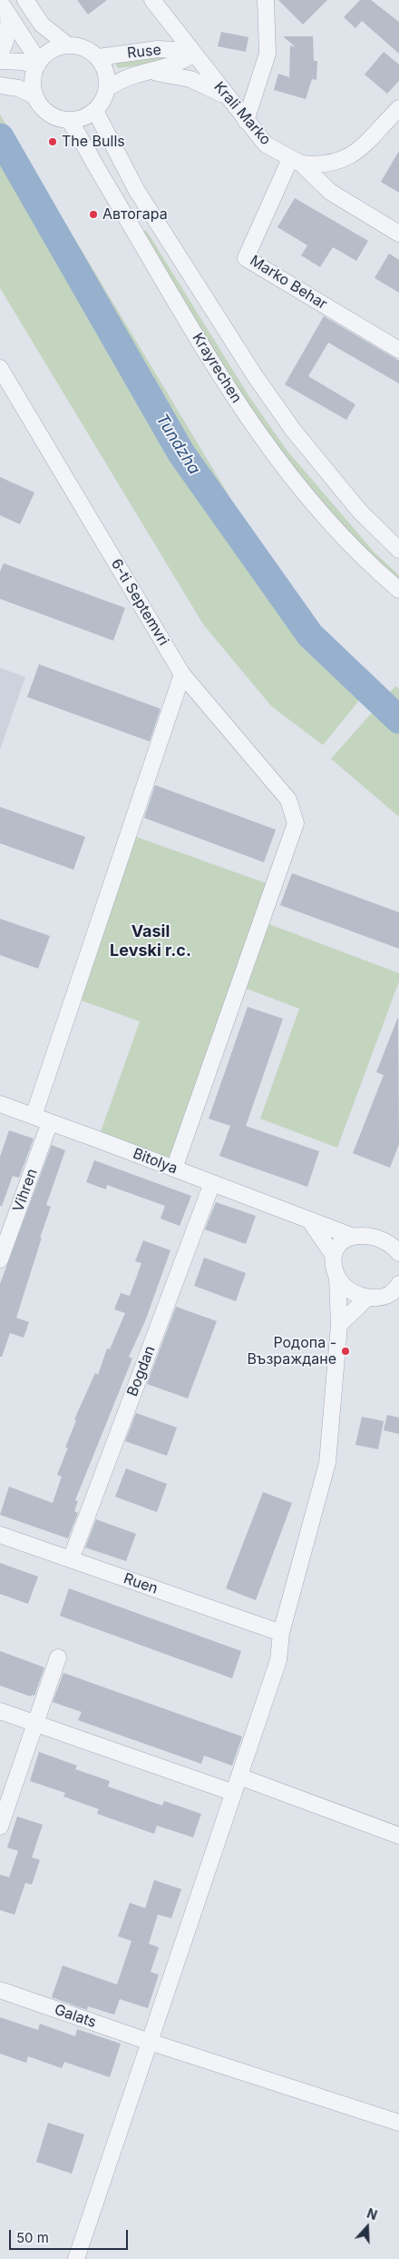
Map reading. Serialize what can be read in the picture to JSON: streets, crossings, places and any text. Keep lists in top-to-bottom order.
{
  "streets": {
    "street": [
      "Ruse",
      "Krali Marko",
      "Marko Behar",
      "Krayrechen",
      "6-ti Septemvri",
      "Bitolya",
      "Vihren",
      "Bogdan",
      "Ruen",
      "Galats"
    ]
  },
  "crossings": [
    ["Ruse", "Krali Marko"],
    ["Ruse", "Krayrechen"],
    ["Krali Marko", "Marko Behar"],
    ["6-ti Septemvri", "Bitolya"],
    ["Bitolya", "Vihren"],
    ["Bitolya", "Bogdan"],
    ["Bogdan", "Ruen"]
  ],
  "districts": ["Vasil Levski r.c."],
  "water": ["Tundzha"],
  "places": ["The Bulls", "Автогара", "Родопа - Възраждане"],
  "scale_bar": "50 m",
  "north": "top"
}
